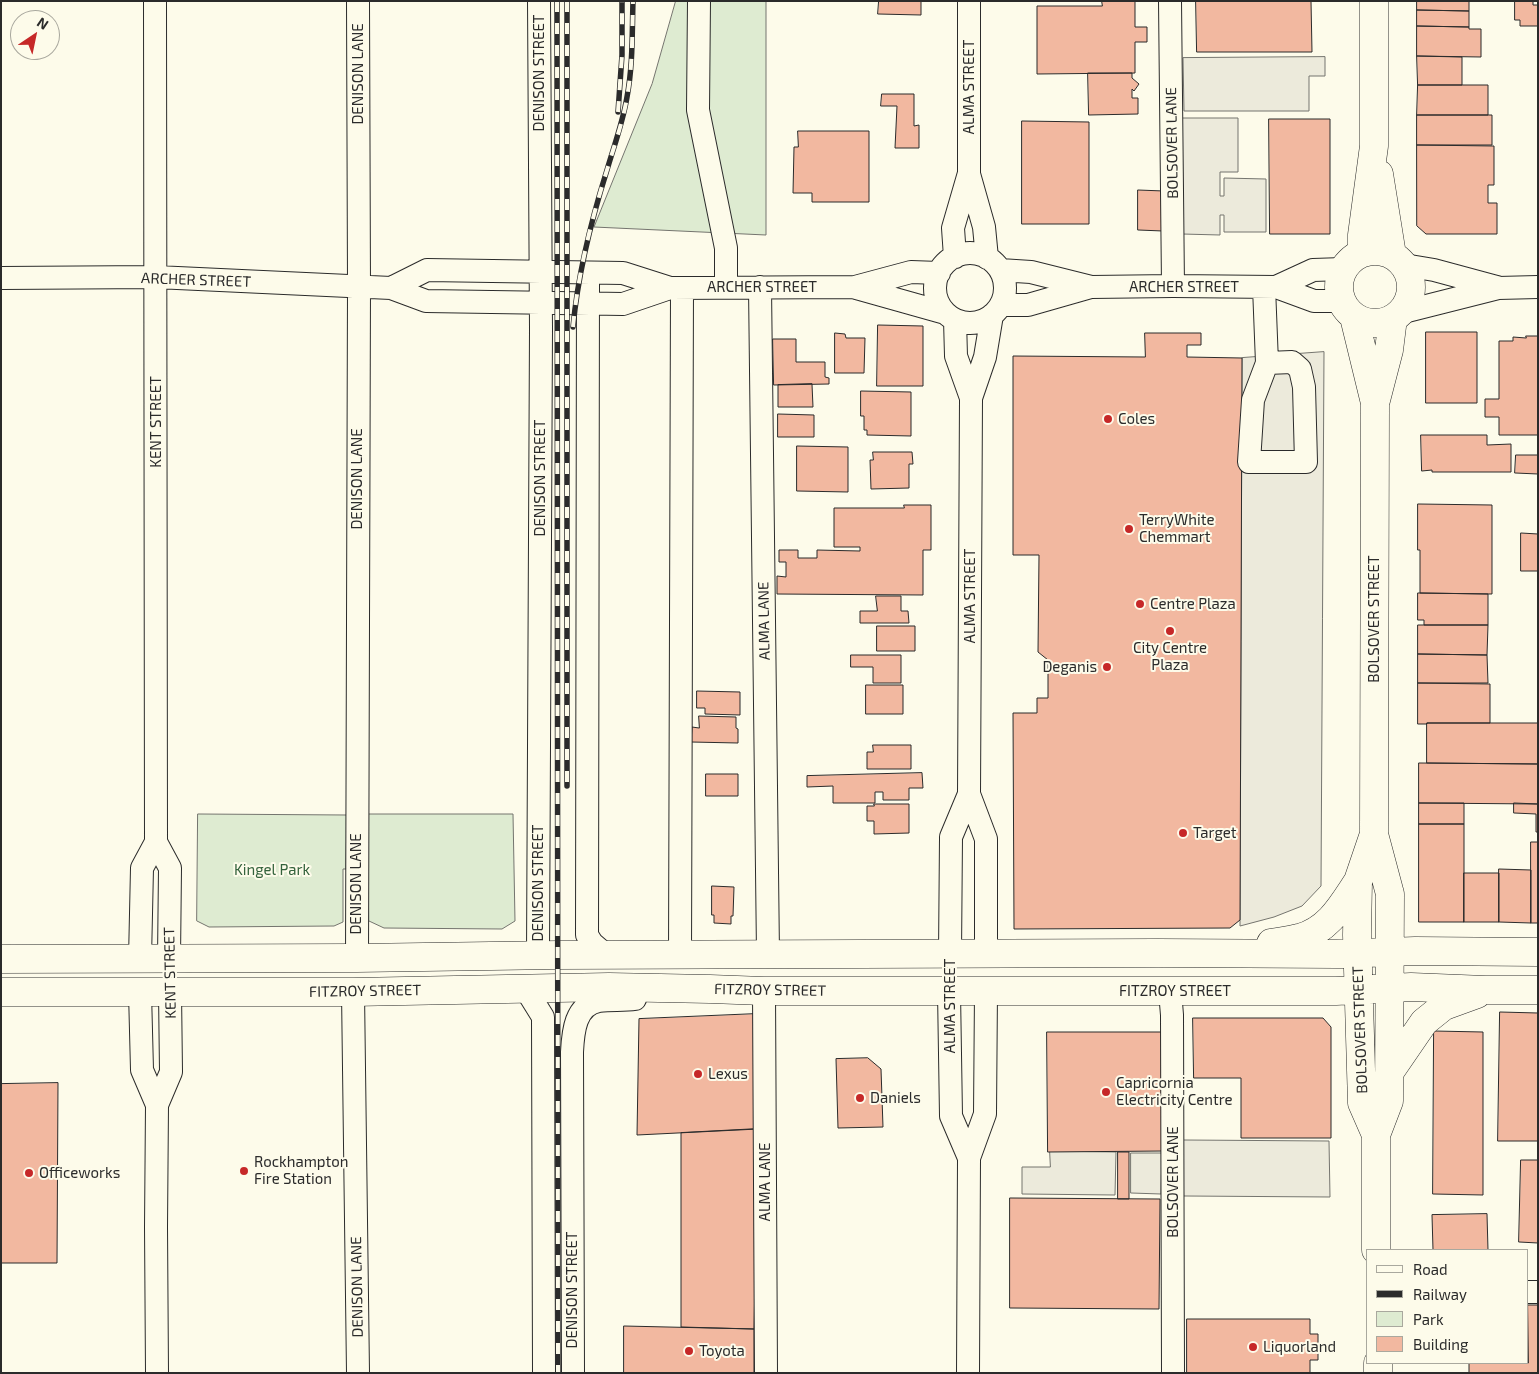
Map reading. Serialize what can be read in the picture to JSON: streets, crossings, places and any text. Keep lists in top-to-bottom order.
{
  "streets": {
    "main road": [
      "ALMA STREET",
      "KENT STREET",
      "BOLSOVER STREET",
      "FITZROY STREET"
    ],
    "street": [
      "DENISON STREET",
      "DENISON LANE",
      "BOLSOVER LANE",
      "ARCHER STREET",
      "ALMA LANE"
    ]
  },
  "crossings": [
    ["DENISON STREET", "ARCHER STREET"],
    ["DENISON STREET", "FITZROY STREET"],
    ["DENISON LANE", "ARCHER STREET"],
    ["DENISON LANE", "FITZROY STREET"],
    ["ALMA STREET", "ARCHER STREET"],
    ["ALMA STREET", "FITZROY STREET"],
    ["BOLSOVER LANE", "ARCHER STREET"],
    ["BOLSOVER LANE", "FITZROY STREET"],
    ["ARCHER STREET", "KENT STREET"],
    ["ARCHER STREET", "BOLSOVER STREET"],
    ["ARCHER STREET", "ALMA LANE"],
    ["KENT STREET", "FITZROY STREET"],
    ["BOLSOVER STREET", "FITZROY STREET"],
    ["ALMA LANE", "FITZROY STREET"]
  ],
  "parks": ["Kingel Park"],
  "places": [
    "Coles",
    "TerryWhite Chemmart",
    "Centre Plaza",
    "City Centre Plaza",
    "Deganis",
    "Target",
    "Lexus",
    "Capricornia Electricity Centre",
    "Daniels",
    "Rockhampton Fire Station",
    "Officeworks",
    "Liquorland",
    "Toyota"
  ],
  "legend": [
    "Road",
    "Railway",
    "Park",
    "Building"
  ],
  "north": "top right"
}
